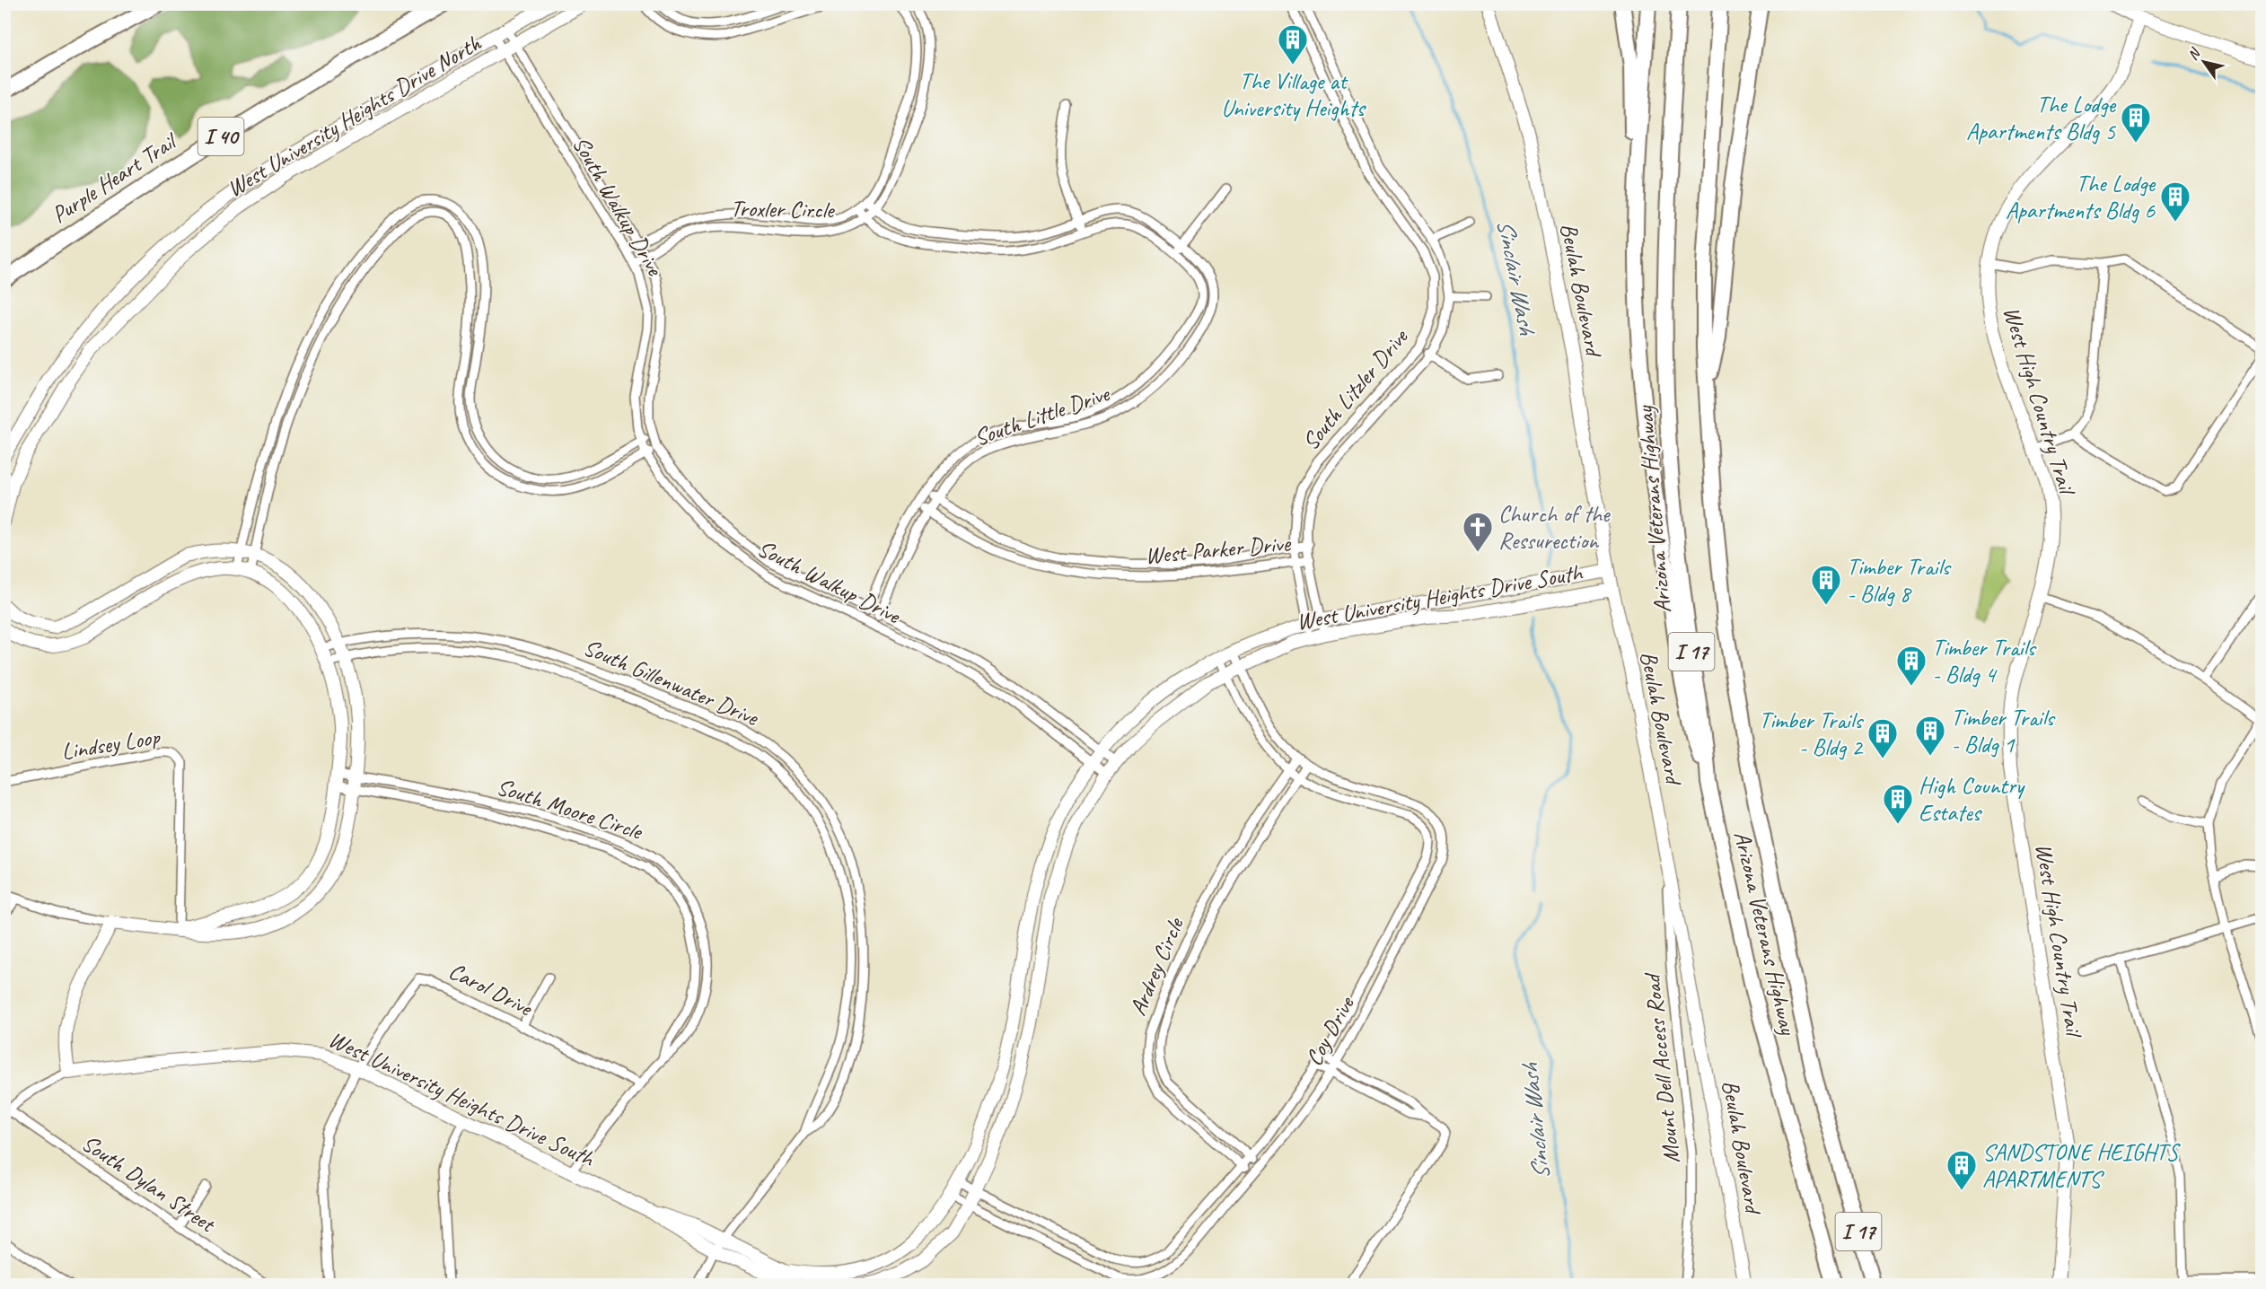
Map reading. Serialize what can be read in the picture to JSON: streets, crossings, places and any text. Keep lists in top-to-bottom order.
{
  "streets": {
    "highway": [
      "I 40",
      "Purple Heart Trail",
      "Arizona Veterans Highway",
      "I 17"
    ],
    "street": [
      "West University Heights Drive North",
      "South Walkup Drive",
      "Troxler Circle",
      "Beulah Boulevard",
      "South Litzler Drive",
      "West High Country Trail",
      "South Little Drive",
      "West Parker Drive",
      "West University Heights Drive South",
      "South Gillenwater Drive",
      "Lindsey Loop",
      "South Moore Circle",
      "Ardrey Circle",
      "Carol Drive",
      "Coy Drive",
      "Mount Dell Access Road",
      "South Dylan Street"
    ]
  },
  "crossings": [
    ["West University Heights Drive North", "South Walkup Drive"],
    ["South Walkup Drive", "Troxler Circle"],
    ["South Walkup Drive", "South Little Drive"],
    ["South Walkup Drive", "West University Heights Drive South"],
    ["Troxler Circle", "South Little Drive"],
    ["Beulah Boulevard", "West University Heights Drive South"],
    ["Beulah Boulevard", "Mount Dell Access Road"],
    ["South Litzler Drive", "West Parker Drive"],
    ["South Litzler Drive", "West University Heights Drive South"],
    ["South Little Drive", "West Parker Drive"],
    ["West University Heights Drive South", "South Gillenwater Drive"],
    ["West University Heights Drive South", "South Moore Circle"],
    ["West University Heights Drive South", "Carol Drive"],
    ["West University Heights Drive South", "Coy Drive"],
    ["West University Heights Drive South", "South Dylan Street"],
    ["South Moore Circle", "Carol Drive"],
    ["Ardrey Circle", "Coy Drive"]
  ],
  "water": ["Sinclair Wash"],
  "places": {
    "building": [
      "The Village at University Heights",
      "The Lodge Apartments Bldg 5",
      "The Lodge Apartments Bldg 6",
      "Timber Trails - Bldg 8",
      "Timber Trails - Bldg 4",
      "Timber Trails - Bldg 1",
      "Timber Trails - Bldg 2",
      "High Country Estates",
      "SANDSTONE HEIGHTS APARTMENTS"
    ],
    "church": ["Church of the Ressurection"]
  },
  "north": "top left"
}
